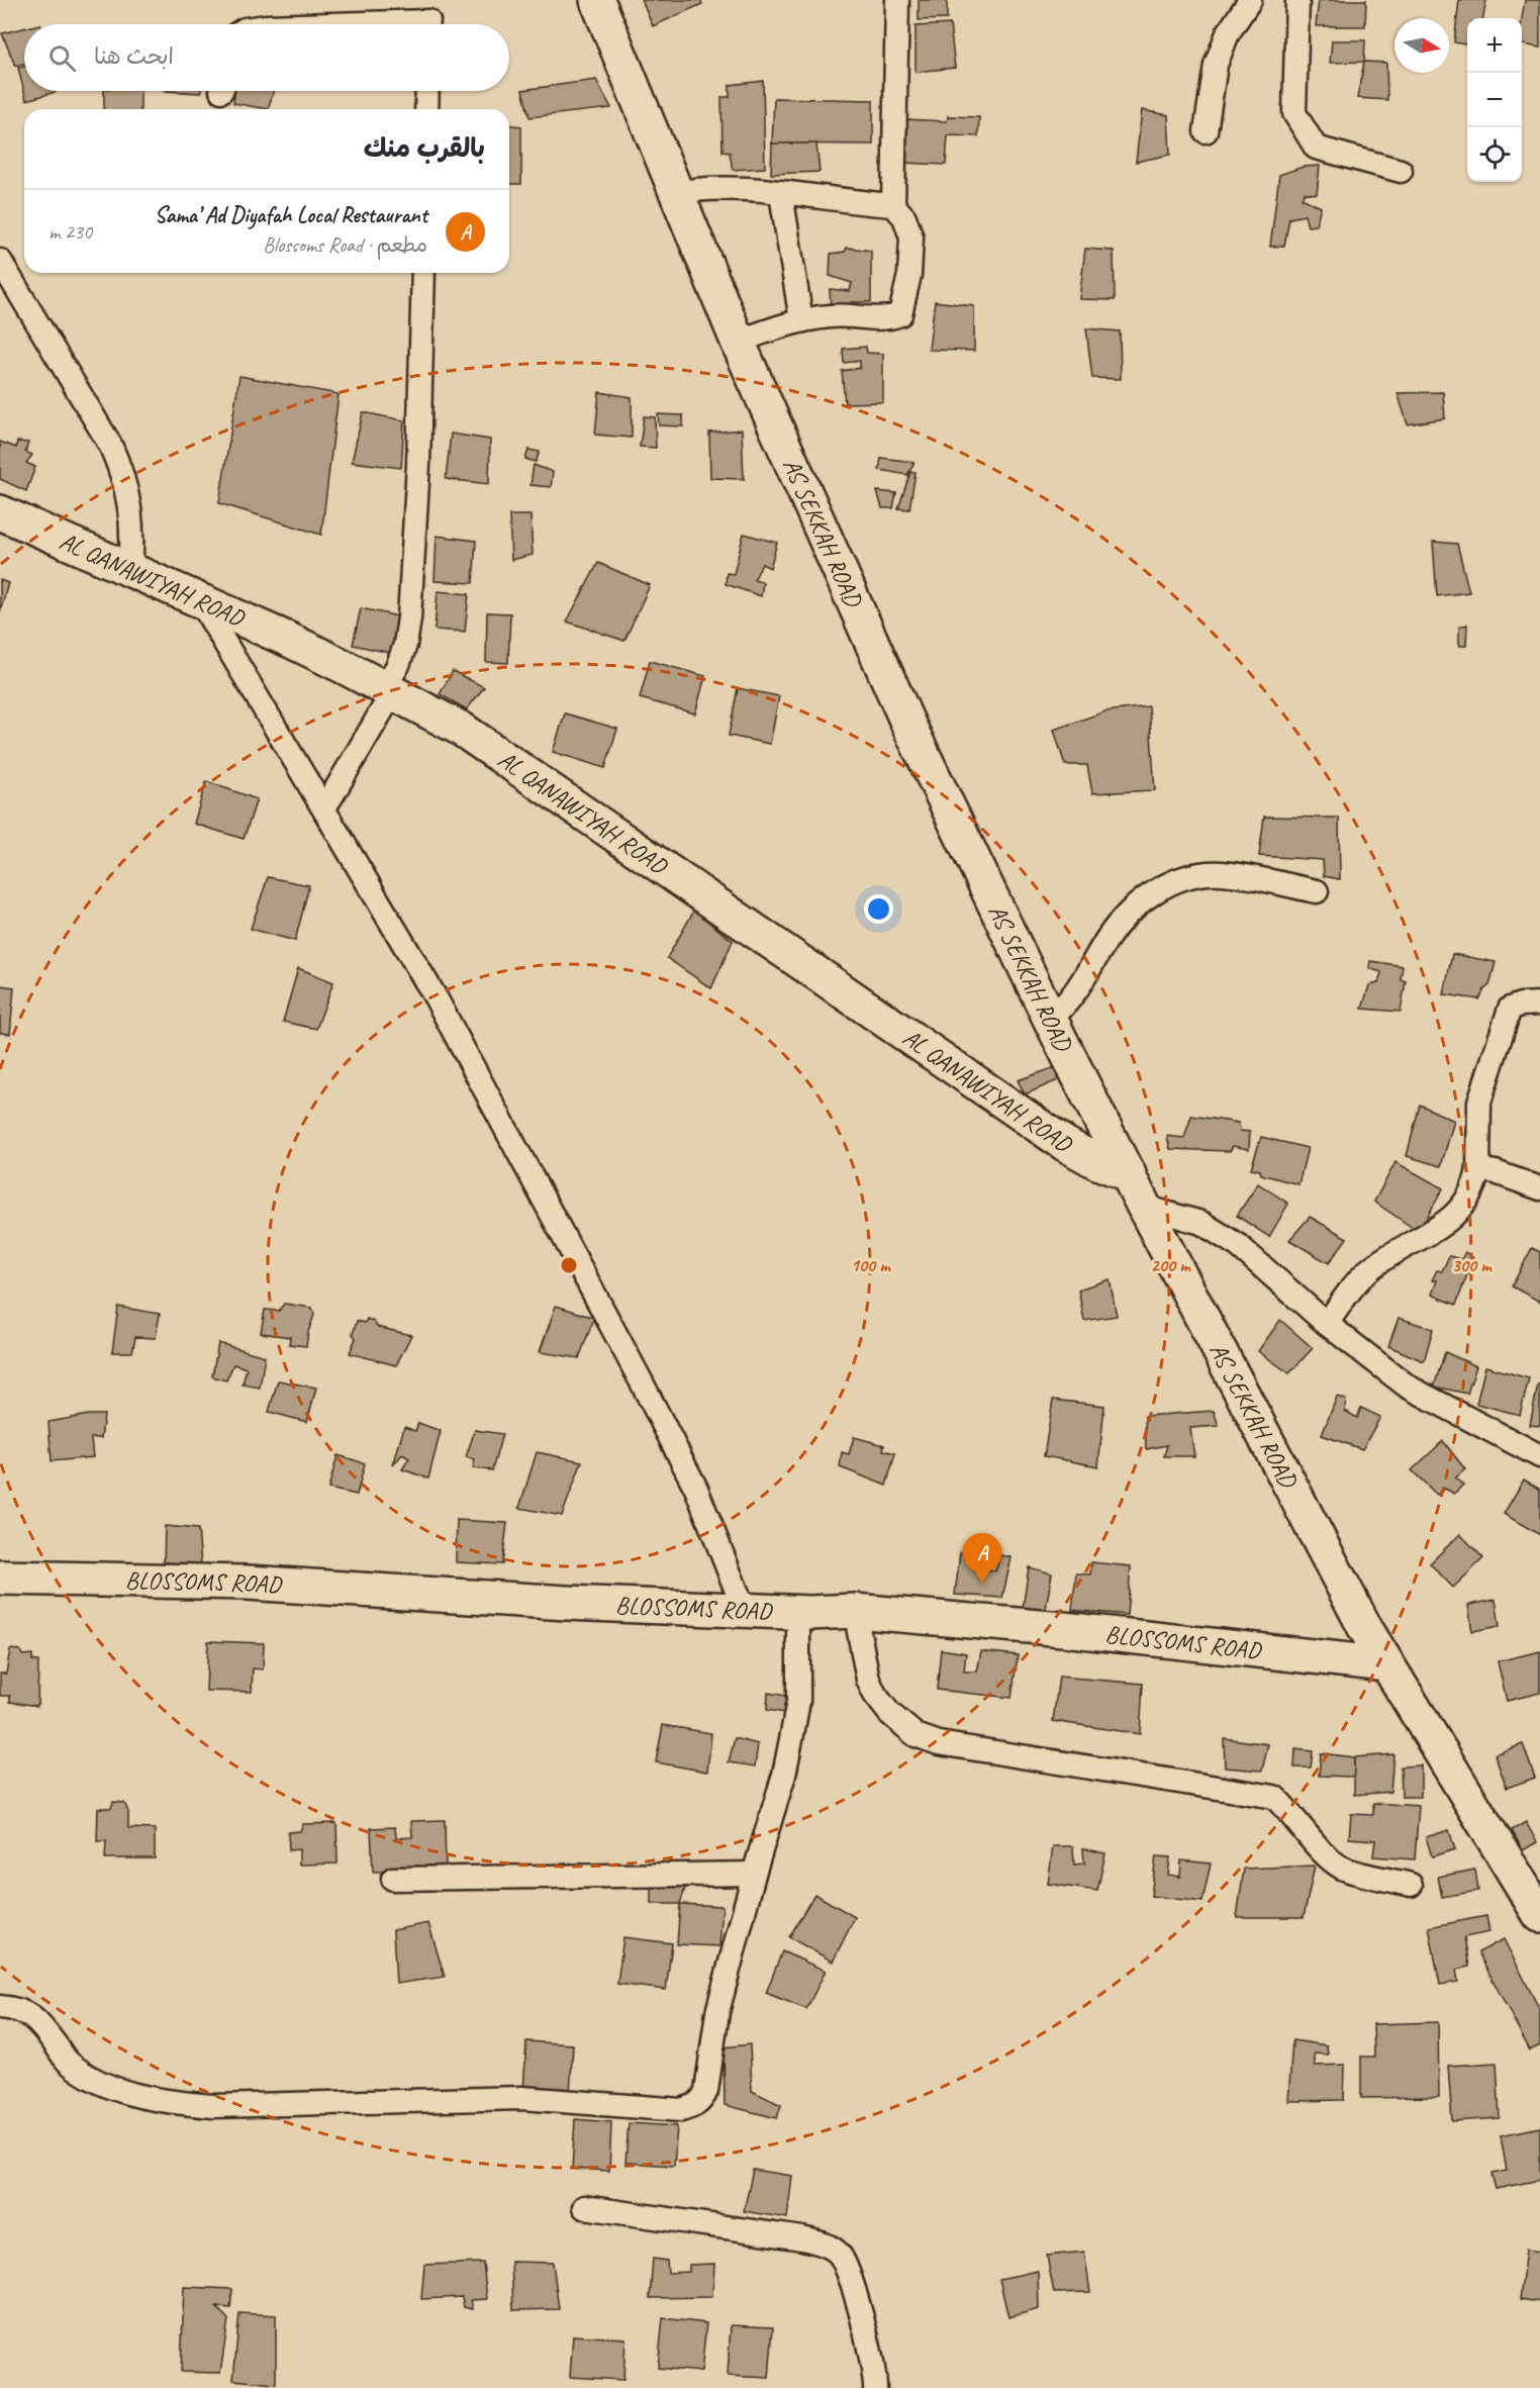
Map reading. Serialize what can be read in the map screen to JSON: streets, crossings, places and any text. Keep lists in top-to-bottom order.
{
  "streets": {
    "street": ["AS SEKKAH ROAD", "AL QANAWIYAH ROAD", "BLOSSOMS ROAD"]
  },
  "crossings": [
    ["AS SEKKAH ROAD", "AL QANAWIYAH ROAD"],
    ["AS SEKKAH ROAD", "BLOSSOMS ROAD"]
  ],
  "north": "right",
  "page": {
    "map_buttons": ["+", "−"],
    "search": "ابحث هنا",
    "heading": "بالقرب منك",
    "list": [
      {
        "mark": "A",
        "name": "Sama’ Ad Diyafah Local Restaurant",
        "note": "مطعم · Blossoms Road",
        "value": "230 m"
      }
    ],
    "pins": "A"
  },
  "rings": ["100 m", "200 m", "300 m"]
}
